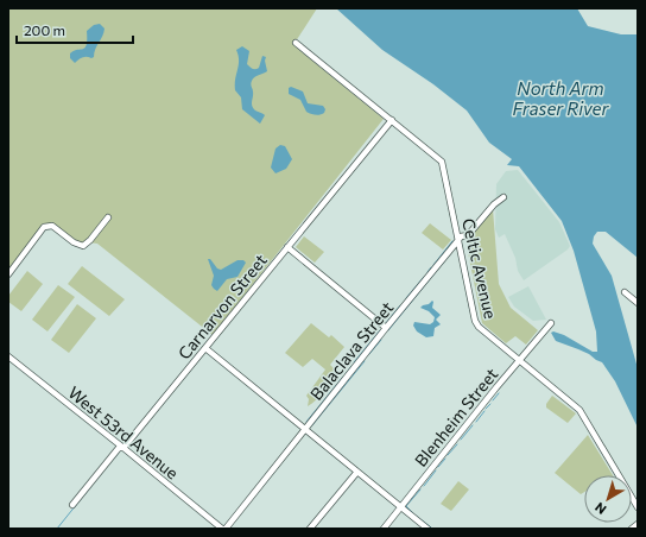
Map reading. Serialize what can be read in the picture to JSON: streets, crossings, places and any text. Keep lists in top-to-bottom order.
{
  "streets": {
    "street": [
      "Celtic Avenue",
      "Carnarvon Street",
      "Balaclava Street",
      "Blenheim Street",
      "West 53rd Avenue"
    ]
  },
  "crossings": [
    ["Celtic Avenue", "Carnarvon Street"],
    ["Celtic Avenue", "Balaclava Street"],
    ["Celtic Avenue", "Blenheim Street"],
    ["Carnarvon Street", "West 53rd Avenue"],
    ["Balaclava Street", "West 53rd Avenue"]
  ],
  "water": ["North Arm Fraser River"],
  "scale_bar": "200 m",
  "north": "bottom left"
}
